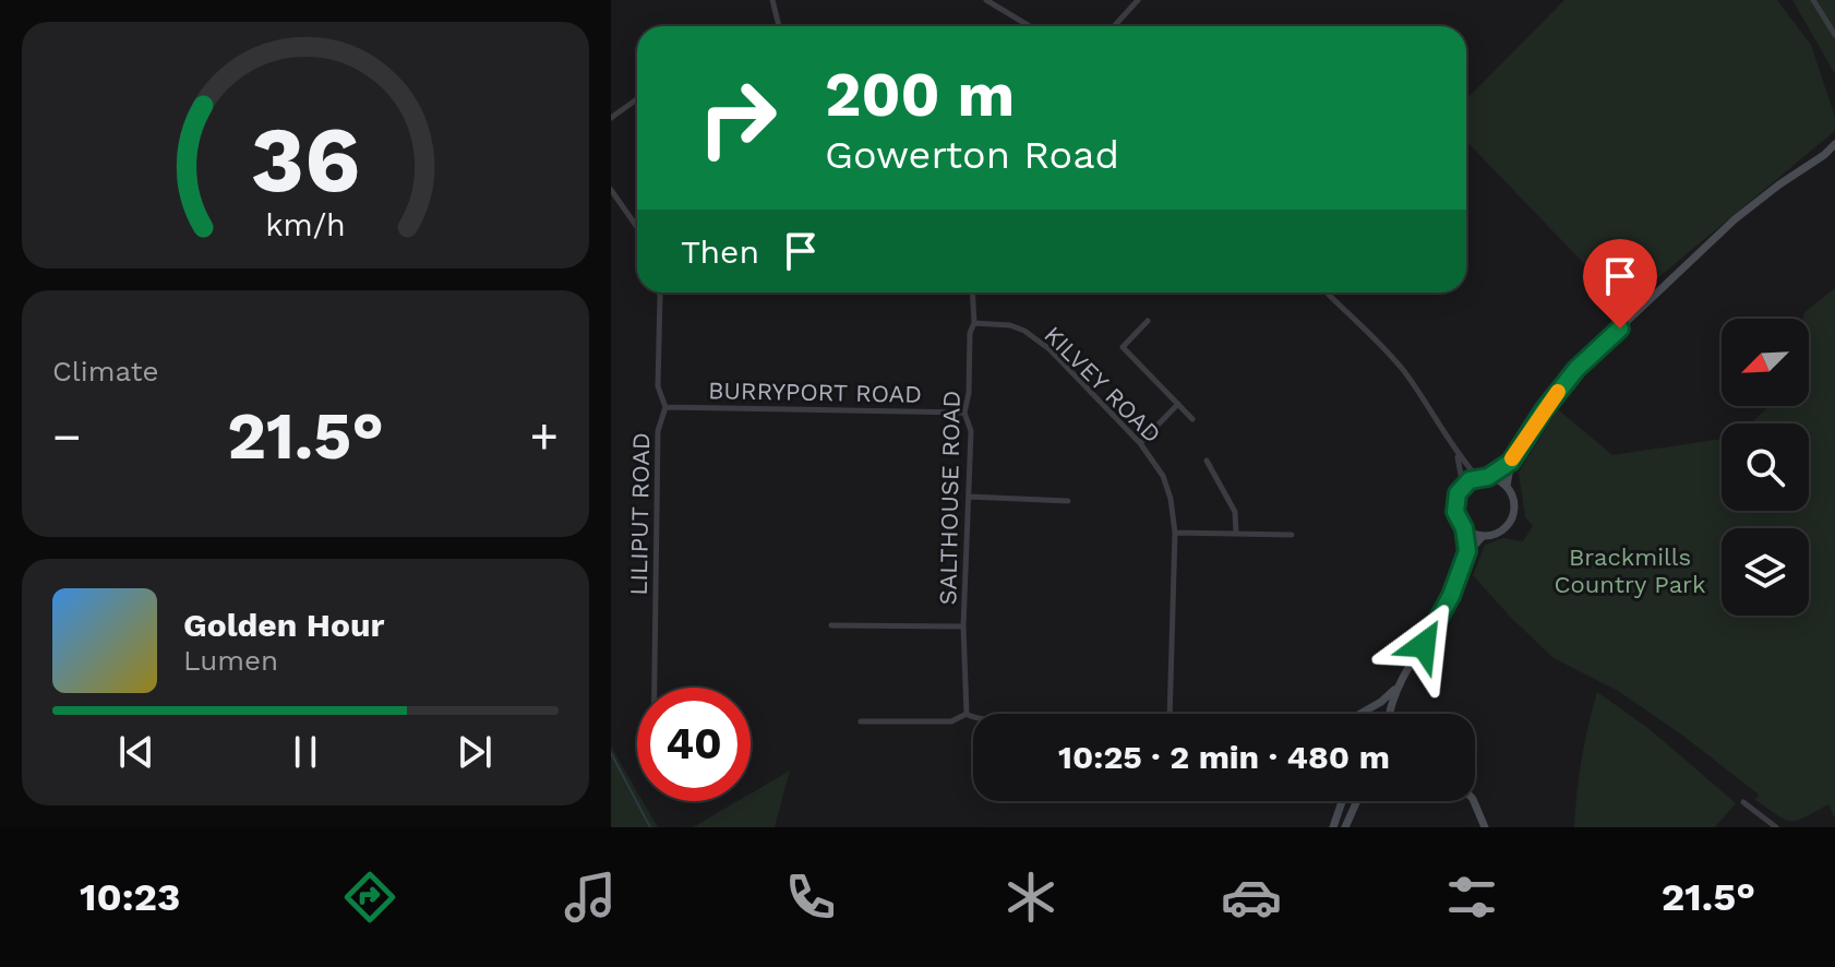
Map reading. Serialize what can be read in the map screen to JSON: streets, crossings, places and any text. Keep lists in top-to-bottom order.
{
  "streets": {
    "street": [
      "KILVEY ROAD",
      "BURRYPORT ROAD",
      "SALTHOUSE ROAD",
      "LILIPUT ROAD"
    ]
  },
  "crossings": [
    ["KILVEY ROAD", "SALTHOUSE ROAD"],
    ["BURRYPORT ROAD", "SALTHOUSE ROAD"],
    ["BURRYPORT ROAD", "LILIPUT ROAD"]
  ],
  "parks": ["Brackmills Country Park"],
  "north": "bottom left",
  "page": {
    "turn": ["200 m", "Gowerton Road"],
    "then": "Then",
    "tile": "Climate",
    "heat": ["−", "21.5°", "+"],
    "song": ["Golden Hour", "Lumen"],
    "limit": "40",
    "trip": "10:25 · 2 min · 480 m",
    "tabs": ["10:23", "21.5°"],
    "gauge": ["36", "km/h"]
  }
}
